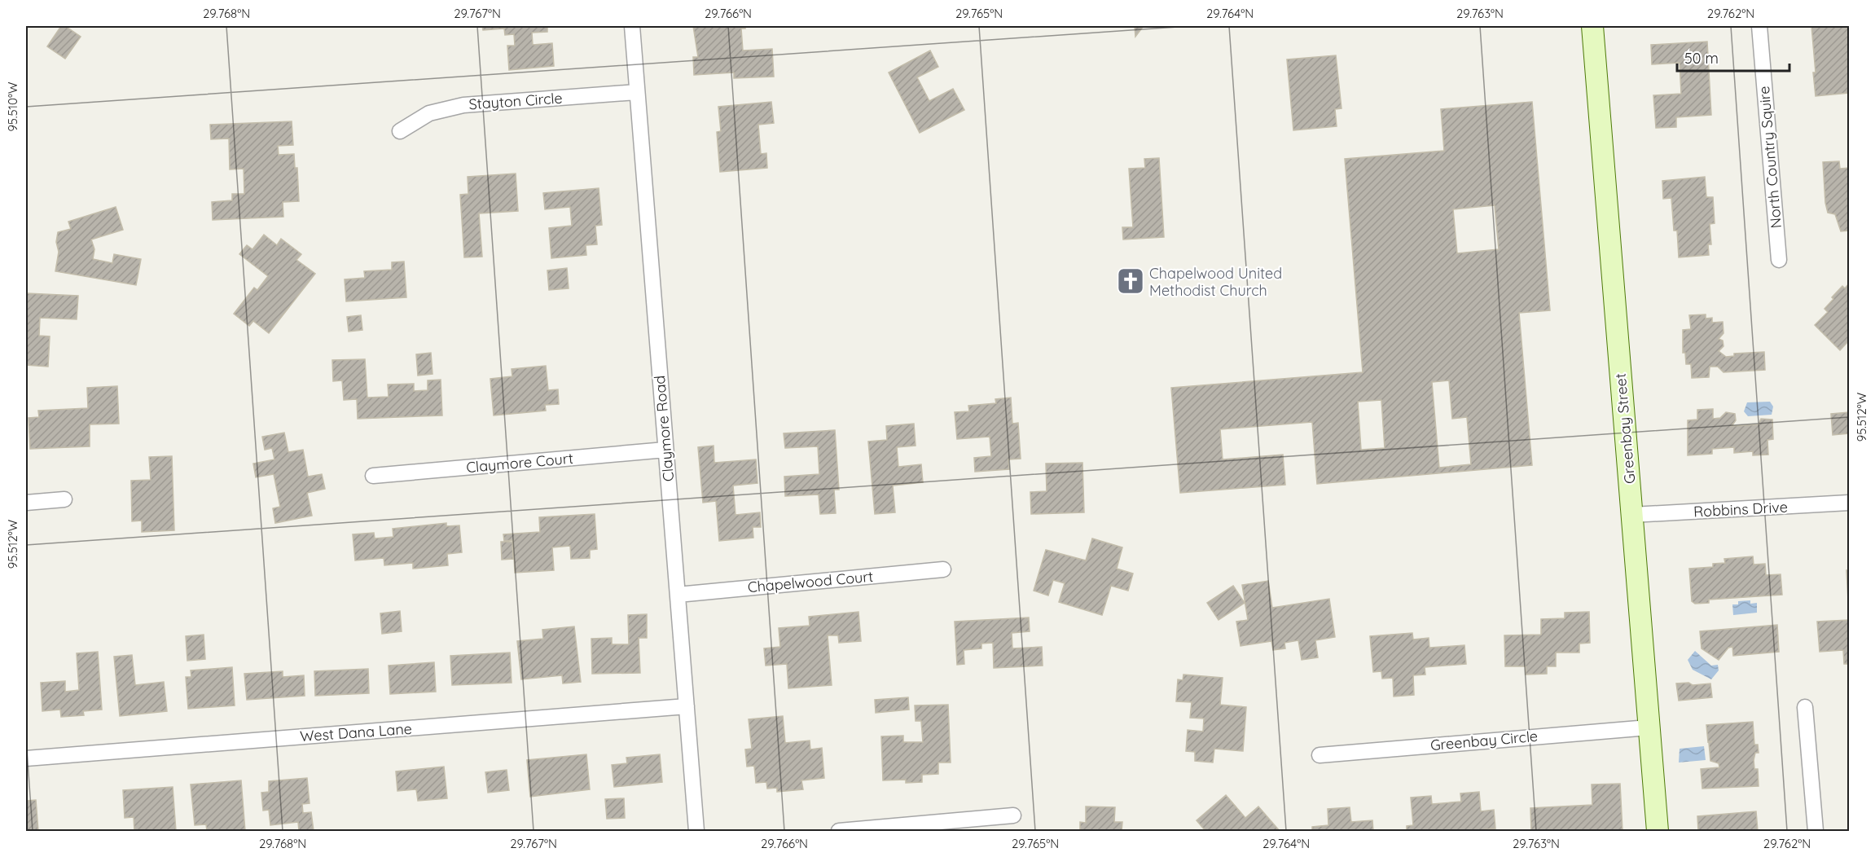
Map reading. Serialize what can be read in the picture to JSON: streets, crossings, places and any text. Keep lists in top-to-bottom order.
{
  "streets": {
    "street": [
      "Stayton Circle",
      "North Country Squire",
      "Claymore Road",
      "Greenbay Street",
      "Claymore Court",
      "Robbins Drive",
      "Chapelwood Court",
      "West Dana Lane",
      "Greenbay Circle"
    ]
  },
  "crossings": [
    ["Stayton Circle", "Claymore Road"],
    ["Claymore Road", "Claymore Court"],
    ["Claymore Road", "Chapelwood Court"],
    ["Claymore Road", "West Dana Lane"],
    ["Greenbay Street", "Robbins Drive"],
    ["Greenbay Street", "Greenbay Circle"]
  ],
  "places": {
    "church": ["Chapelwood United Methodist Church"]
  },
  "scale_bar": "50 m",
  "coordinates": [
    "29.768°N",
    "29.767°N",
    "29.766°N",
    "29.765°N",
    "29.764°N",
    "29.763°N",
    "29.762°N",
    "95.510°W",
    "95.512°W"
  ]
}
